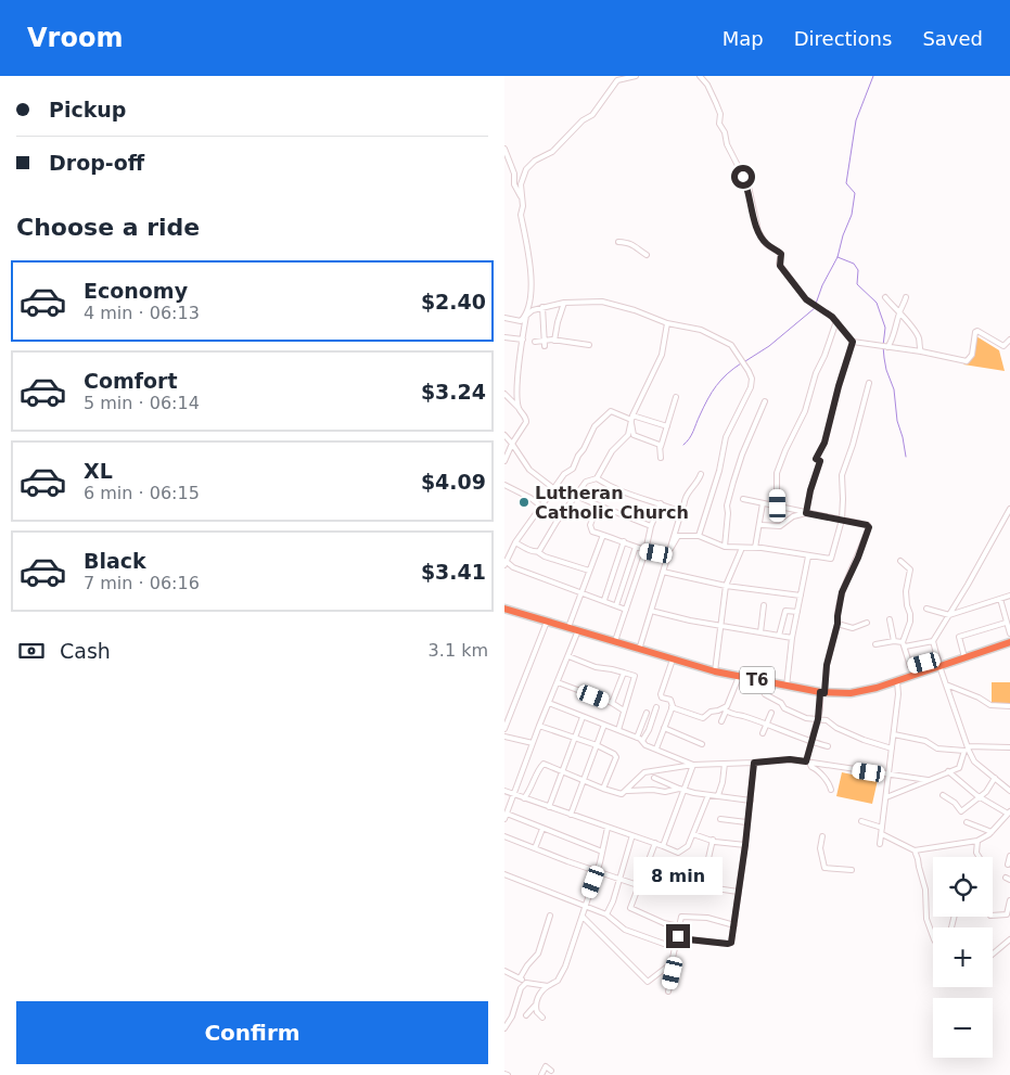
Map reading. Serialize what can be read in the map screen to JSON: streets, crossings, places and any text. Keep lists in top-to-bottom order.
{
  "streets": {
    "highway": ["T6"]
  },
  "places": ["Lutheran Catholic Church"],
  "page": {
    "header": "Vroom",
    "nav": ["Map", "Directions", "Saved"],
    "banner": ["Pickup", "Drop-off"],
    "heading": "Choose a ride",
    "list": [
      {
        "name": "Economy",
        "note": "4 min · 06:13",
        "value": "$2.40"
      },
      {
        "name": "Comfort",
        "note": "5 min · 06:14",
        "value": "$3.24"
      },
      {
        "name": "XL",
        "note": "6 min · 06:15",
        "value": "$4.09"
      },
      {
        "name": "Black",
        "note": "7 min · 06:16",
        "value": "$3.41"
      }
    ],
    "pay": ["Cash", "3.1 km"],
    "map_buttons": ["+", "−"],
    "bubble": "8 min",
    "buttons": "Confirm"
  }
}
